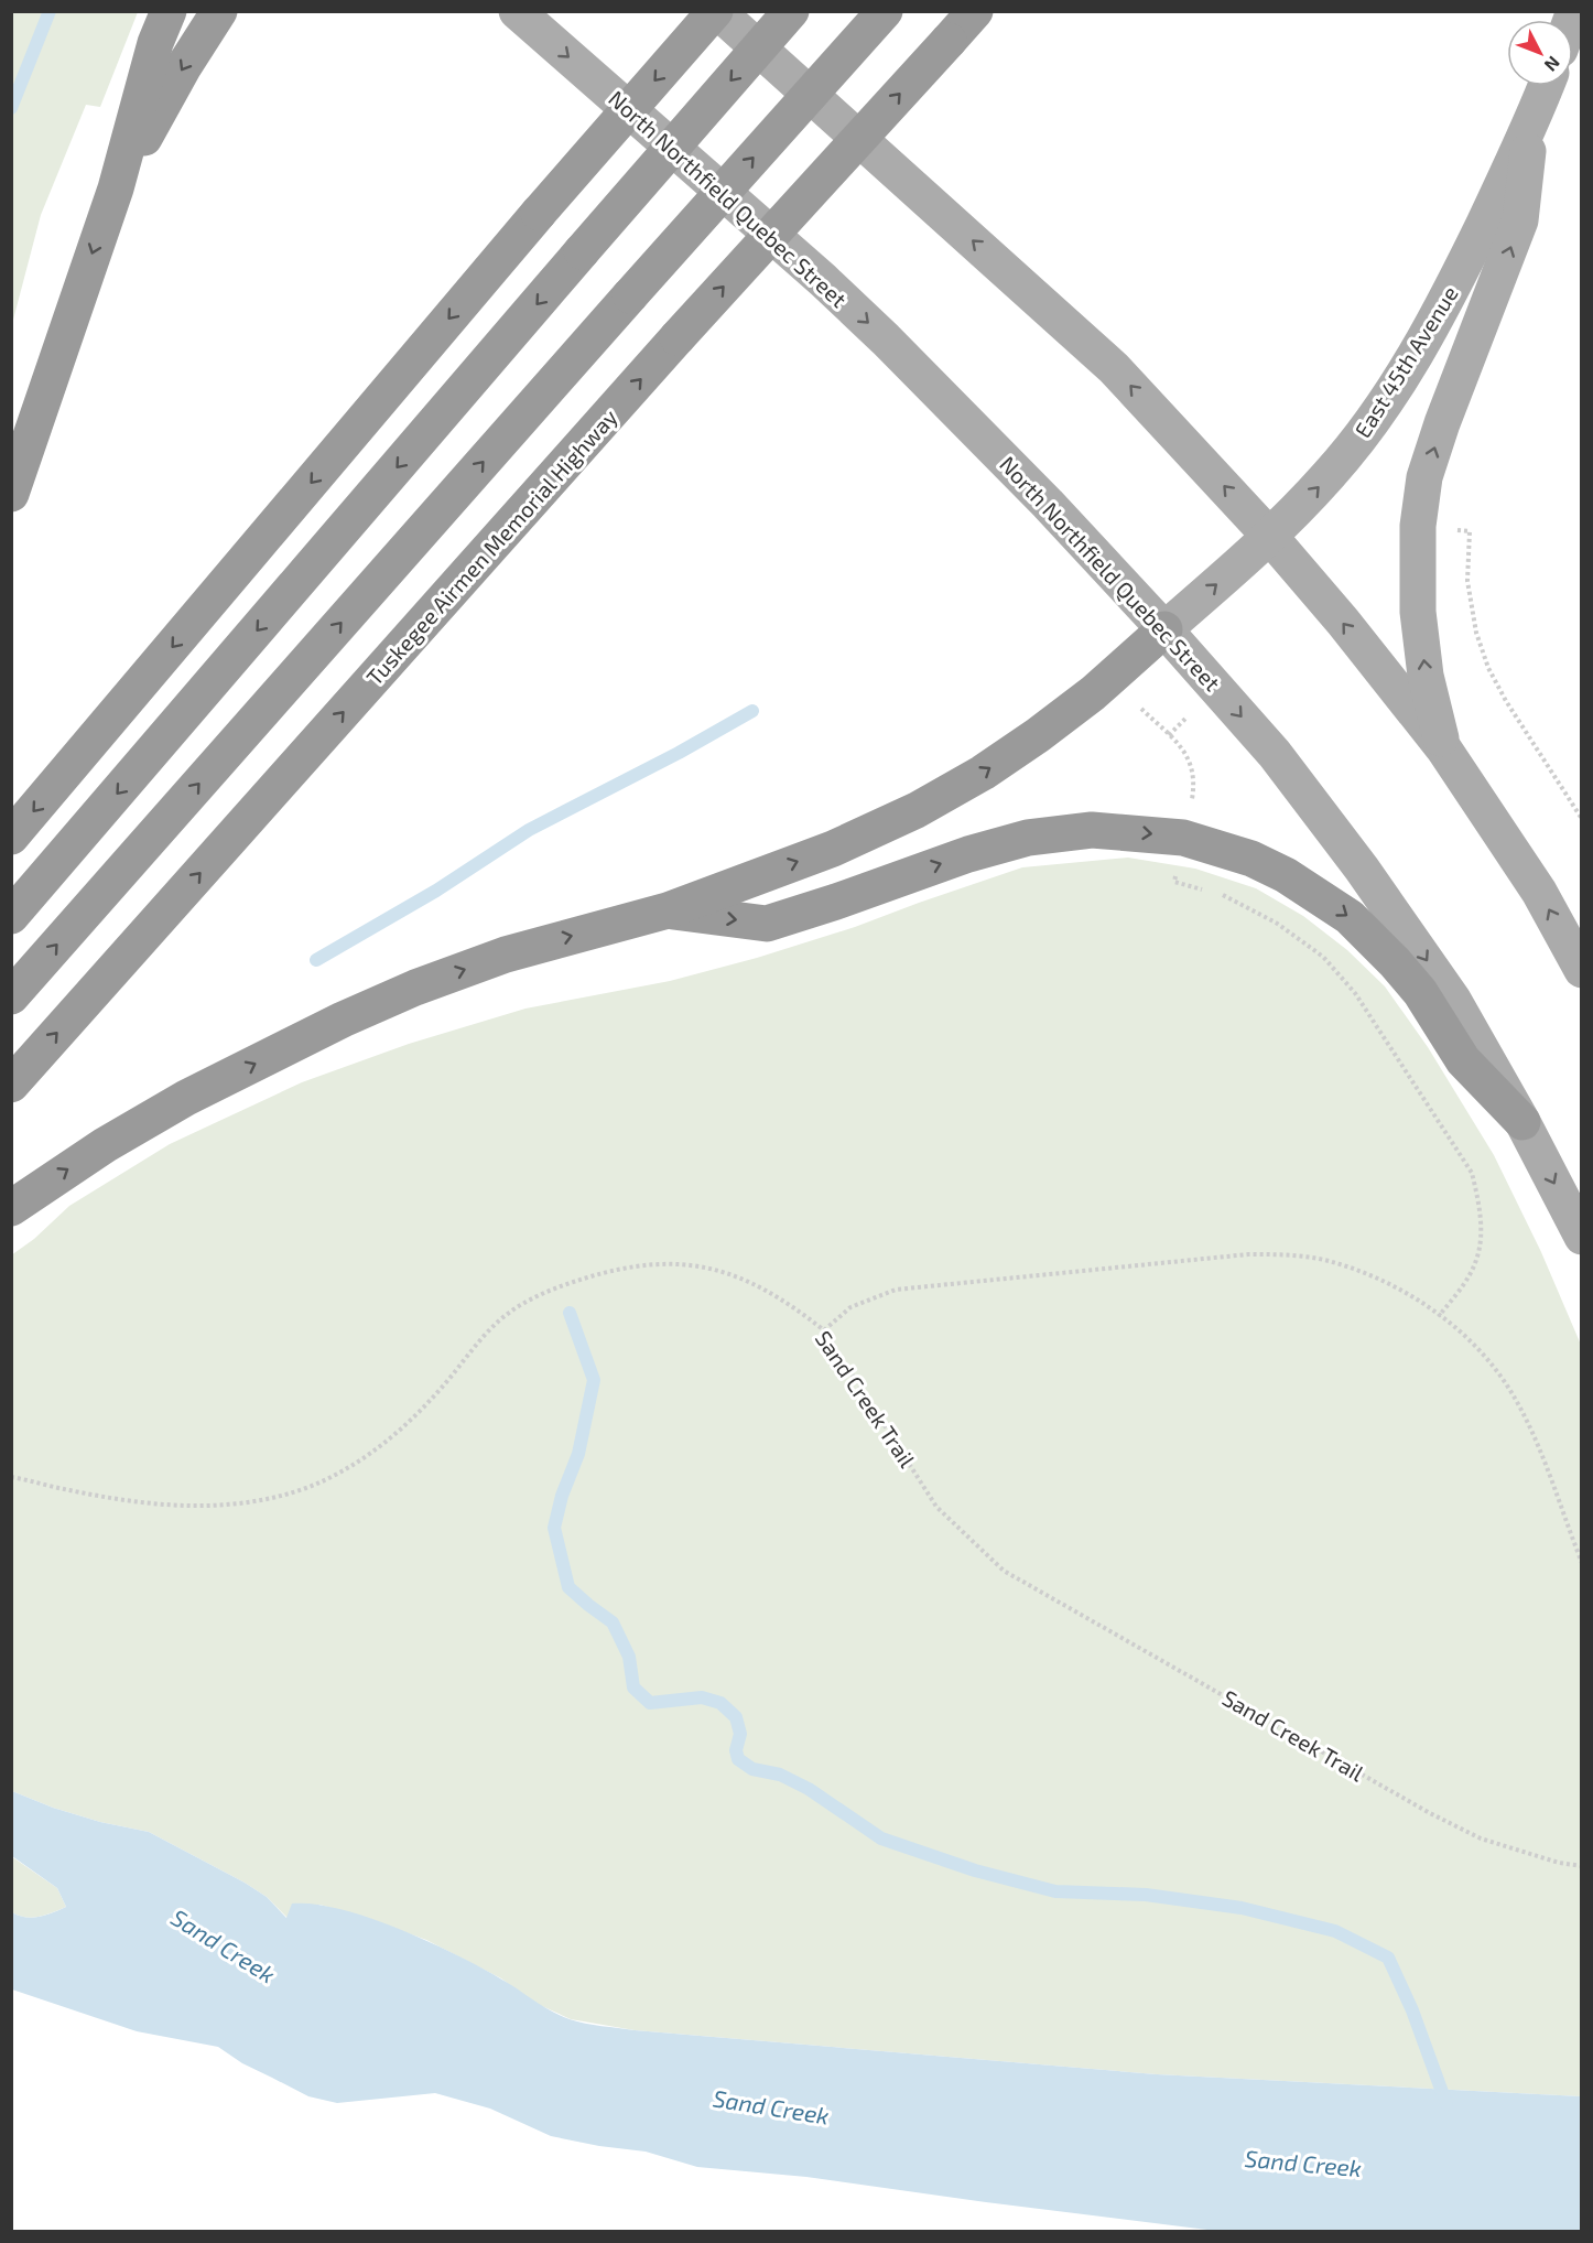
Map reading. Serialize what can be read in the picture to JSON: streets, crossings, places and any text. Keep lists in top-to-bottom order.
{
  "streets": {
    "highway": ["Tuskegee Airmen Memorial Highway"],
    "main road": ["North Northfield Quebec Street", "East 45th Avenue"],
    "path": ["Sand Creek Trail"]
  },
  "crossings": [
    ["North Northfield Quebec Street", "East 45th Avenue"]
  ],
  "one_way": ["East 45th Avenue"],
  "water": ["Sand Creek"],
  "north": "bottom right"
}
